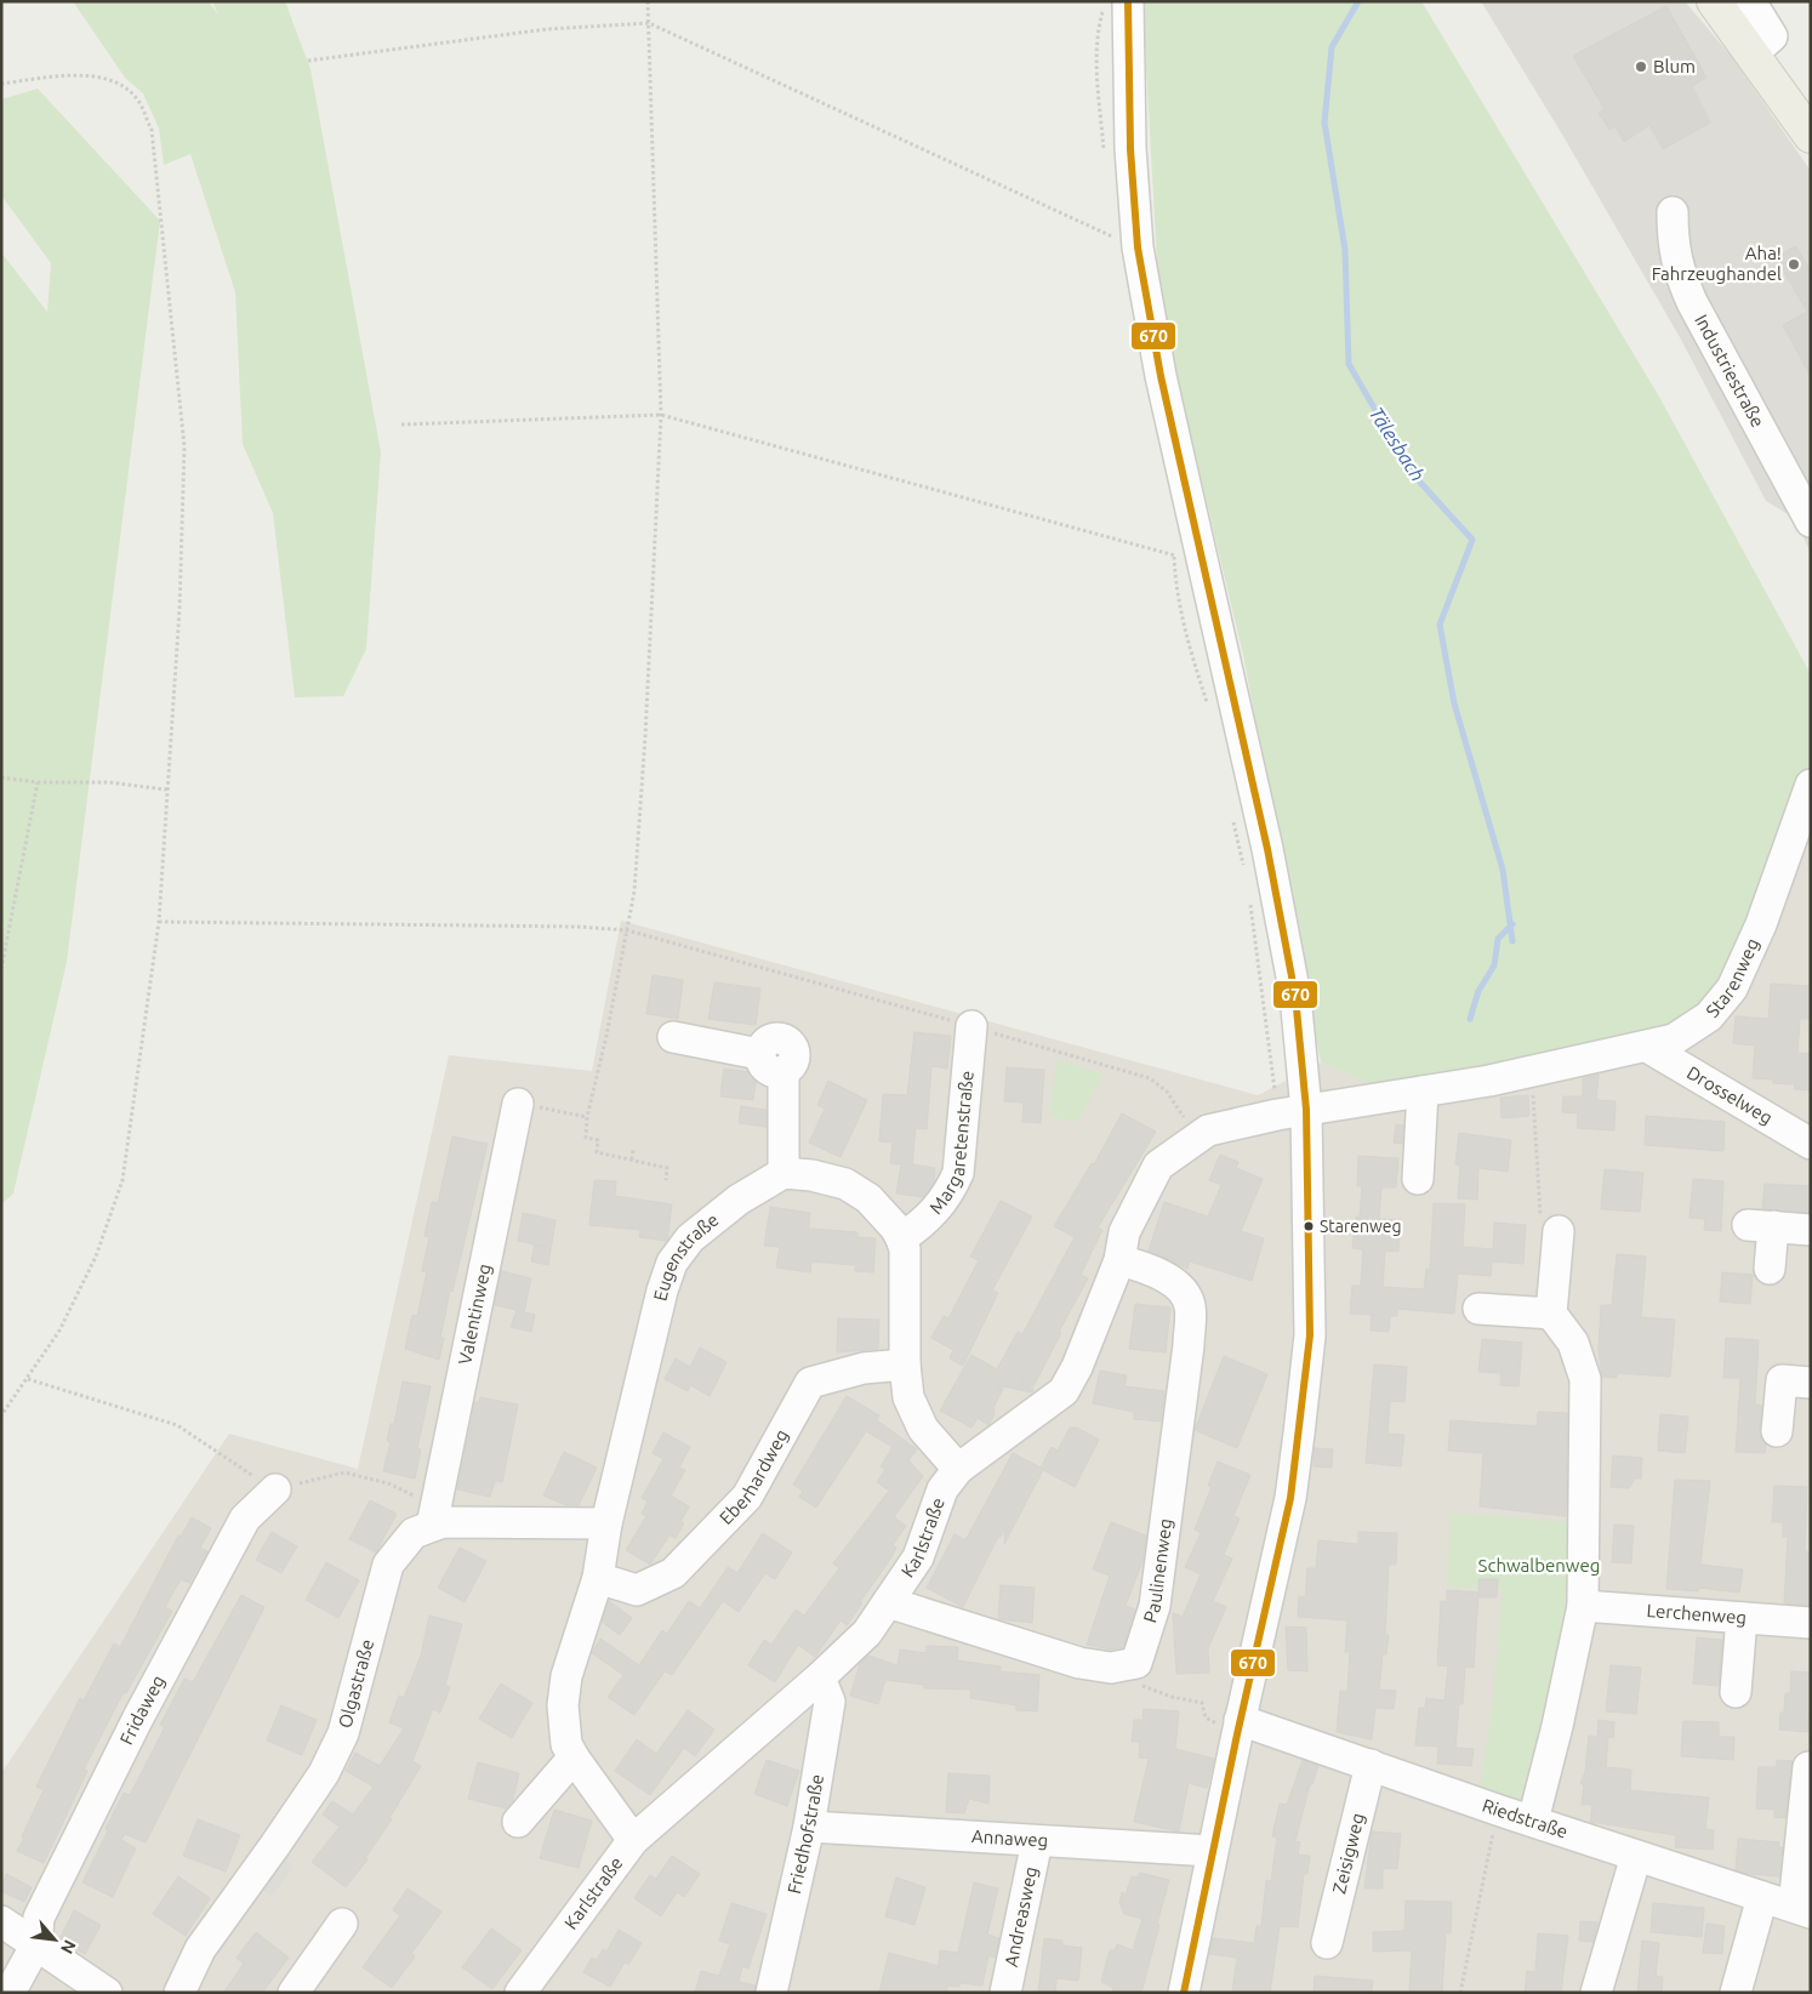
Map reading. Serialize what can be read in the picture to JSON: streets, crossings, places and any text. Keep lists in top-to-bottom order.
{
  "streets": {
    "street": [
      "Industriestraße",
      "Starenweg",
      "Drosselweg",
      "Margaretenstraße",
      "Eugenstraße",
      "Valentinweg",
      "Eberhardweg",
      "Karlstraße",
      "Paulinenweg",
      "Lerchenweg",
      "Olgastraße",
      "Fridaweg",
      "Riedstraße",
      "Friedhofstraße",
      "Annaweg",
      "Zeisigweg",
      "Andreasweg"
    ]
  },
  "crossings": [
    ["Starenweg", "Drosselweg"],
    ["Starenweg", "Karlstraße"],
    ["Eugenstraße", "Eberhardweg"],
    ["Eugenstraße", "Karlstraße"],
    ["Eugenstraße", "Olgastraße"],
    ["Valentinweg", "Olgastraße"],
    ["Karlstraße", "Paulinenweg"],
    ["Karlstraße", "Friedhofstraße"],
    ["Riedstraße", "Zeisigweg"],
    ["Friedhofstraße", "Annaweg"],
    ["Annaweg", "Andreasweg"]
  ],
  "water": ["Tälesbach"],
  "parks": ["Schwalbenweg"],
  "places": ["Blum", "Aha! Fahrzeughandel", "Starenweg"],
  "lines": ["transit line 670"],
  "north": "bottom right"
}
